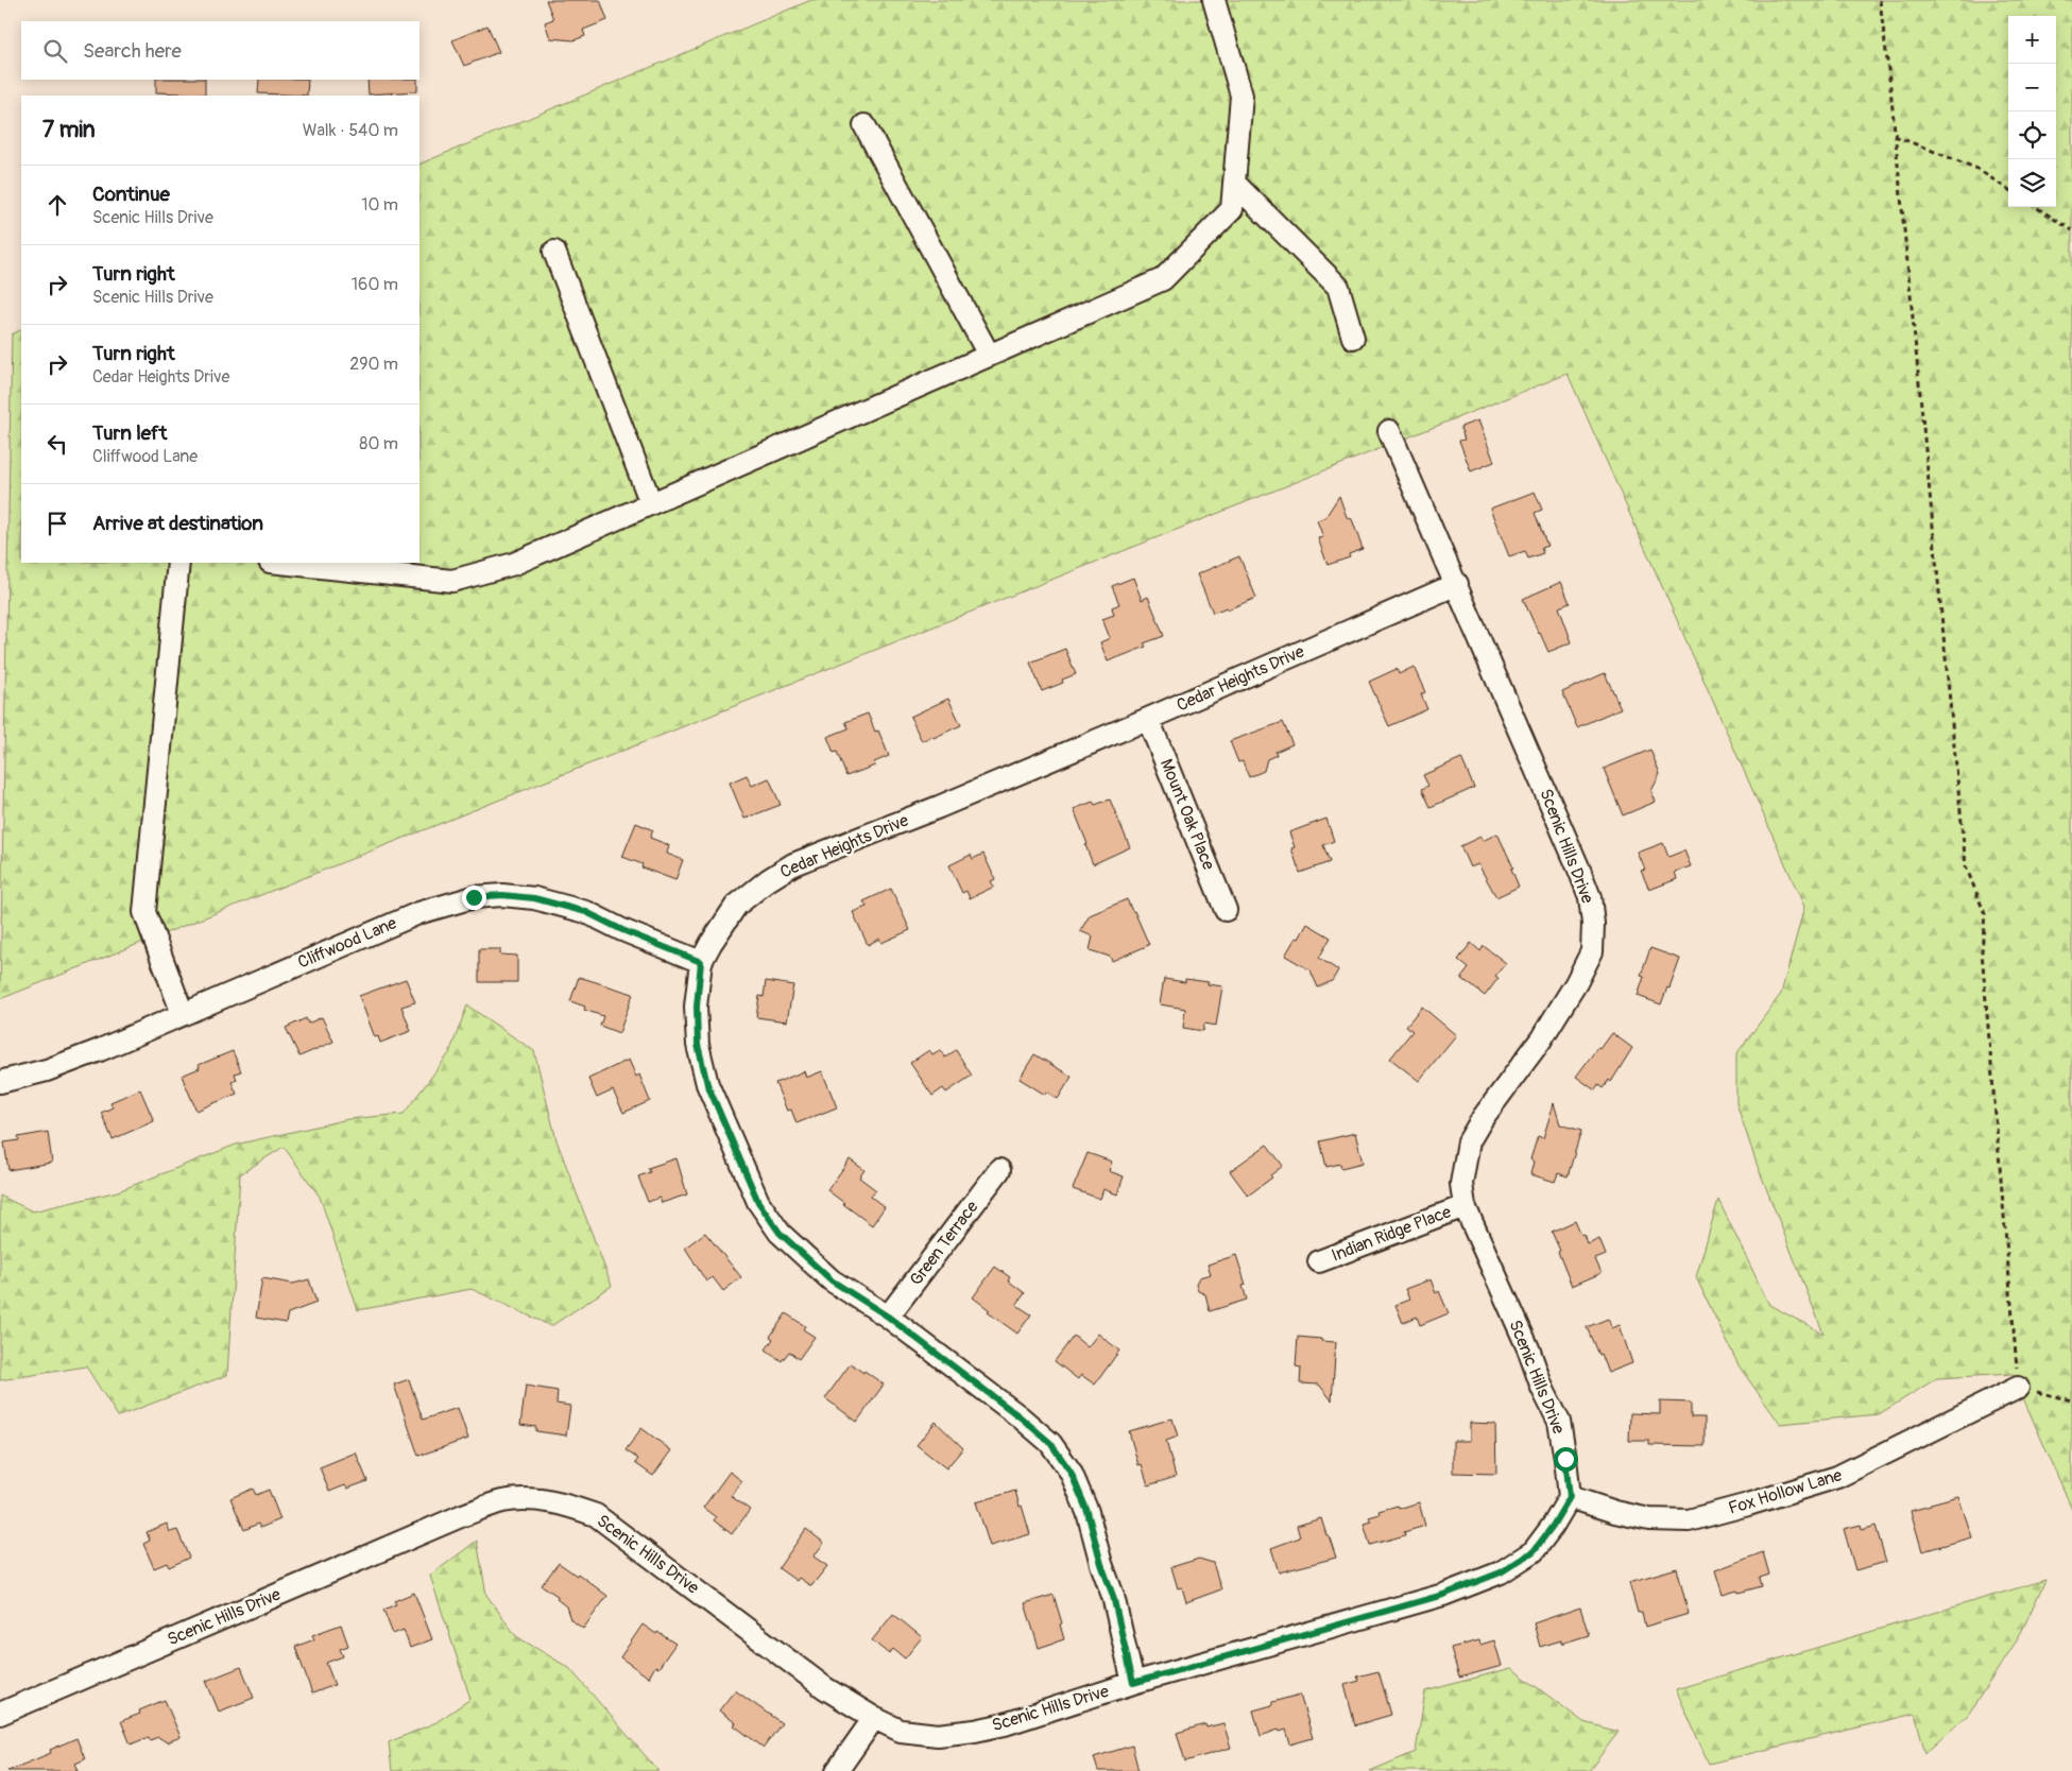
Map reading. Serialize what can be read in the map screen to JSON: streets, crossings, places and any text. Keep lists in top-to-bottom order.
{
  "streets": {
    "street": [
      "Cedar Heights Drive",
      "Mount Oak Place",
      "Scenic Hills Drive",
      "Cliffwood Lane",
      "Indian Ridge Place",
      "Green Terrace",
      "Fox Hollow Lane"
    ]
  },
  "crossings": [
    ["Cedar Heights Drive", "Mount Oak Place"],
    ["Cedar Heights Drive", "Scenic Hills Drive"],
    ["Cedar Heights Drive", "Cliffwood Lane"],
    ["Cedar Heights Drive", "Green Terrace"],
    ["Scenic Hills Drive", "Indian Ridge Place"],
    ["Scenic Hills Drive", "Fox Hollow Lane"]
  ],
  "page": {
    "map_buttons": ["+", "−"],
    "search": "Search here",
    "heading": ["7 min", "Walk · 540 m"],
    "list": [
      ["Continue", "Scenic Hills Drive", "10 m"],
      ["Turn right", "Scenic Hills Drive", "160 m"],
      ["Turn right", "Cedar Heights Drive", "290 m"],
      ["Turn left", "Cliffwood Lane", "80 m"],
      "Arrive at destination"
    ]
  }
}
